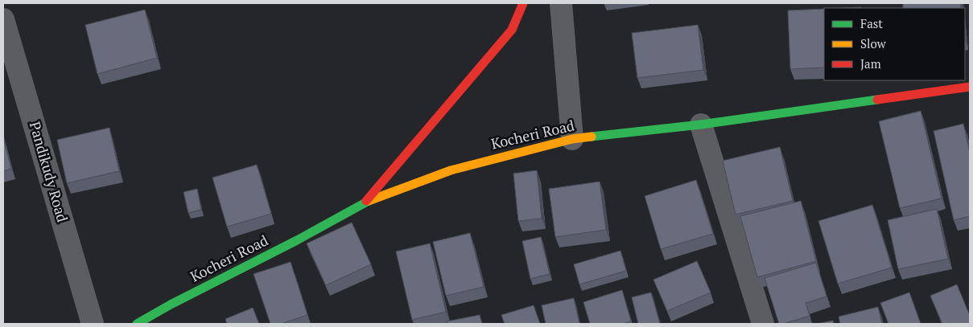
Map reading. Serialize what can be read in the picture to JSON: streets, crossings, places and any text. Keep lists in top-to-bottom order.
{
  "streets": {
    "main road": ["Kocheri Road"],
    "street": ["Pandikudy Road"]
  },
  "legend": ["Fast", "Slow", "Jam"]
}
